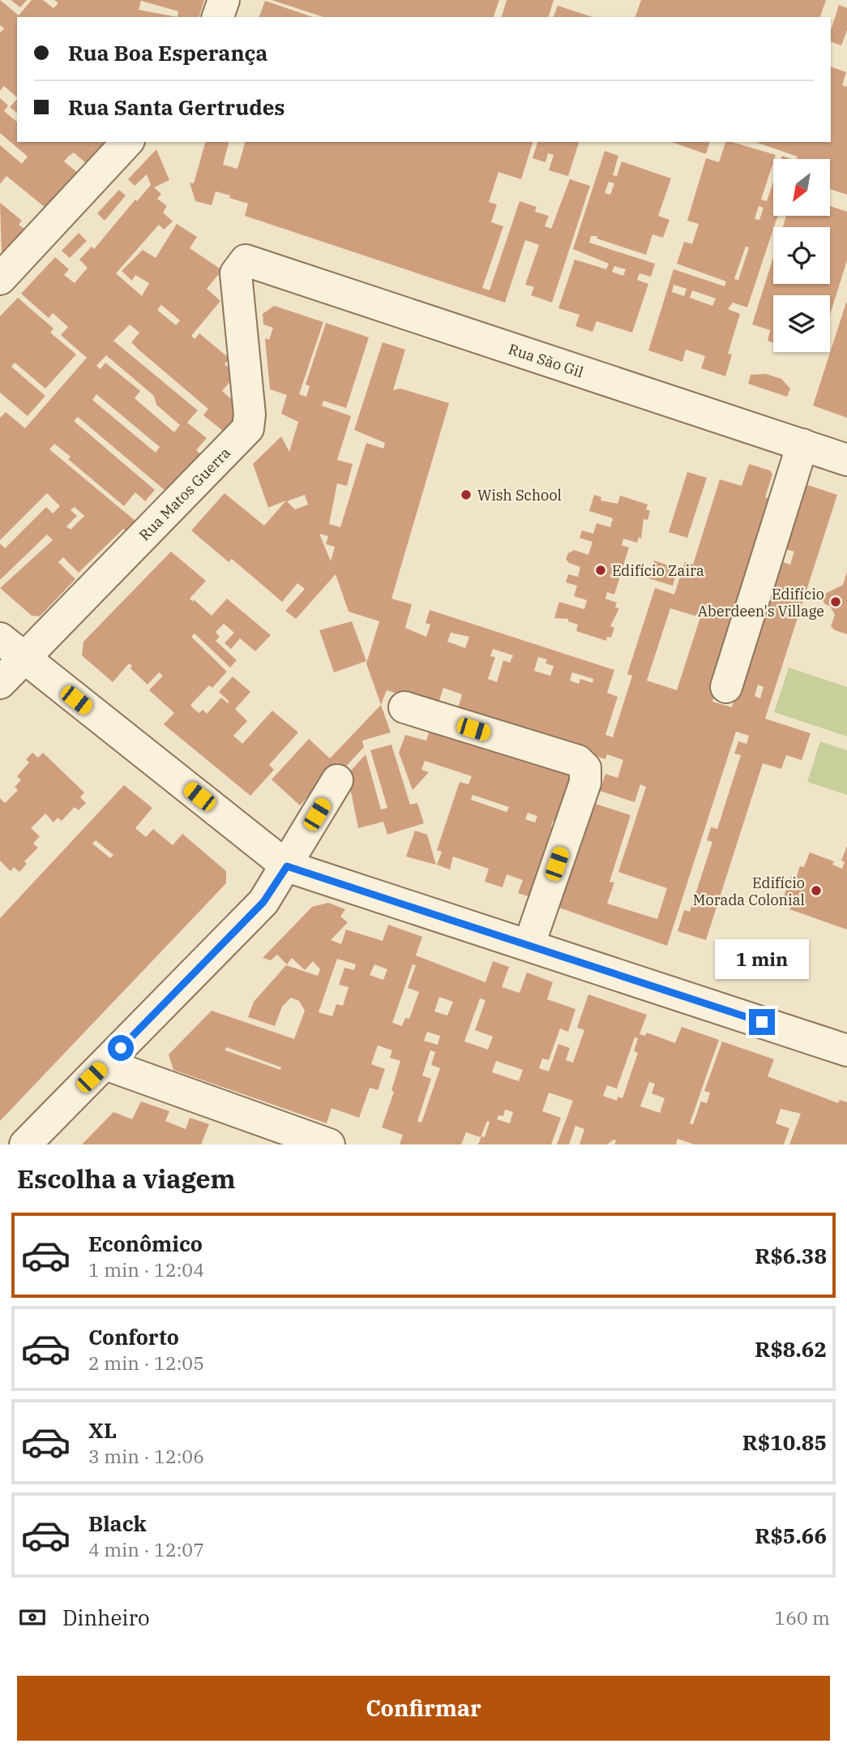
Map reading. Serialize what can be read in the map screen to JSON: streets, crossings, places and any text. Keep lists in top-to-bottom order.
{
  "streets": {
    "street": ["Rua São Gil", "Rua Matos Guerra"]
  },
  "crossings": [
    ["Rua São Gil", "Rua Matos Guerra"]
  ],
  "places": [
    "Wish School",
    "Edifício Zaira",
    "Edifício Aberdeen's Village",
    "Edifício Morada Colonial"
  ],
  "north": "bottom left",
  "page": {
    "banner": ["Rua Boa Esperança", "Rua Santa Gertrudes"],
    "bubble": "1 min",
    "heading": "Escolha a viagem",
    "list": [
      {
        "name": "Econômico",
        "note": "1 min · 12:04",
        "value": "R$6.38"
      },
      {
        "name": "Conforto",
        "note": "2 min · 12:05",
        "value": "R$8.62"
      },
      {
        "name": "XL",
        "note": "3 min · 12:06",
        "value": "R$10.85"
      },
      {
        "name": "Black",
        "note": "4 min · 12:07",
        "value": "R$5.66"
      }
    ],
    "pay": ["Dinheiro", "160 m"],
    "buttons": "Confirmar"
  }
}
